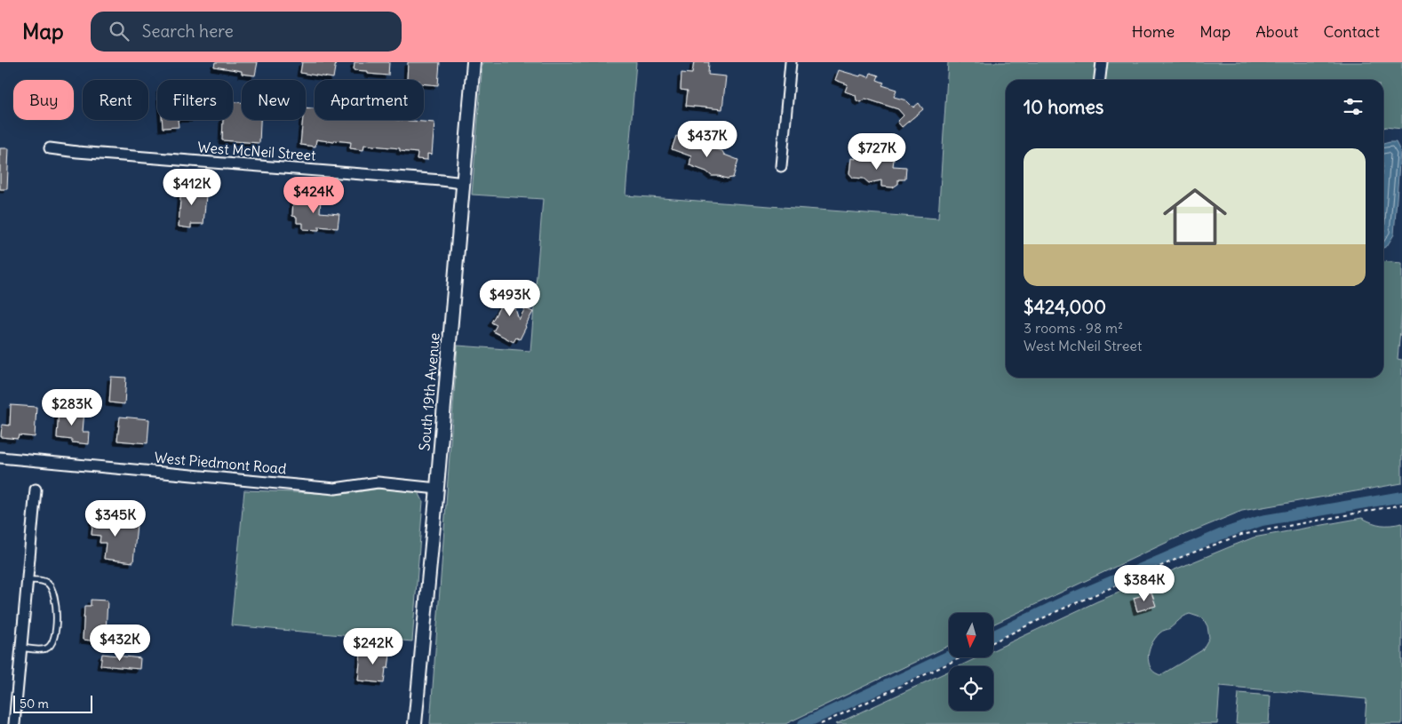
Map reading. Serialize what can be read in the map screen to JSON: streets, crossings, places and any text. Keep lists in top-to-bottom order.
{
  "streets": {
    "street": ["West McNeil Street", "South 19th Avenue", "West Piedmont Road"]
  },
  "crossings": [
    ["West McNeil Street", "South 19th Avenue"],
    ["South 19th Avenue", "West Piedmont Road"]
  ],
  "scale_bar": "50 m",
  "north": "bottom",
  "page": {
    "header": "Map",
    "search": "Search here",
    "nav": [
      "Home",
      "Map",
      "About",
      "Contact"
    ],
    "chip": [
      "Buy",
      "Rent",
      "Filters",
      "New",
      "Apartment"
    ],
    "heading": "10 homes",
    "price": [
      "$437K",
      "$727K",
      "$412K",
      "$424K",
      "$493K",
      "$283K",
      "$345K",
      "$384K",
      "$432K",
      "$242K"
    ],
    "list": [
      {
        "name": "$424,000",
        "note": "3 rooms · 98 m² · West McNeil Street"
      }
    ],
    "scale": "50 m"
  }
}
